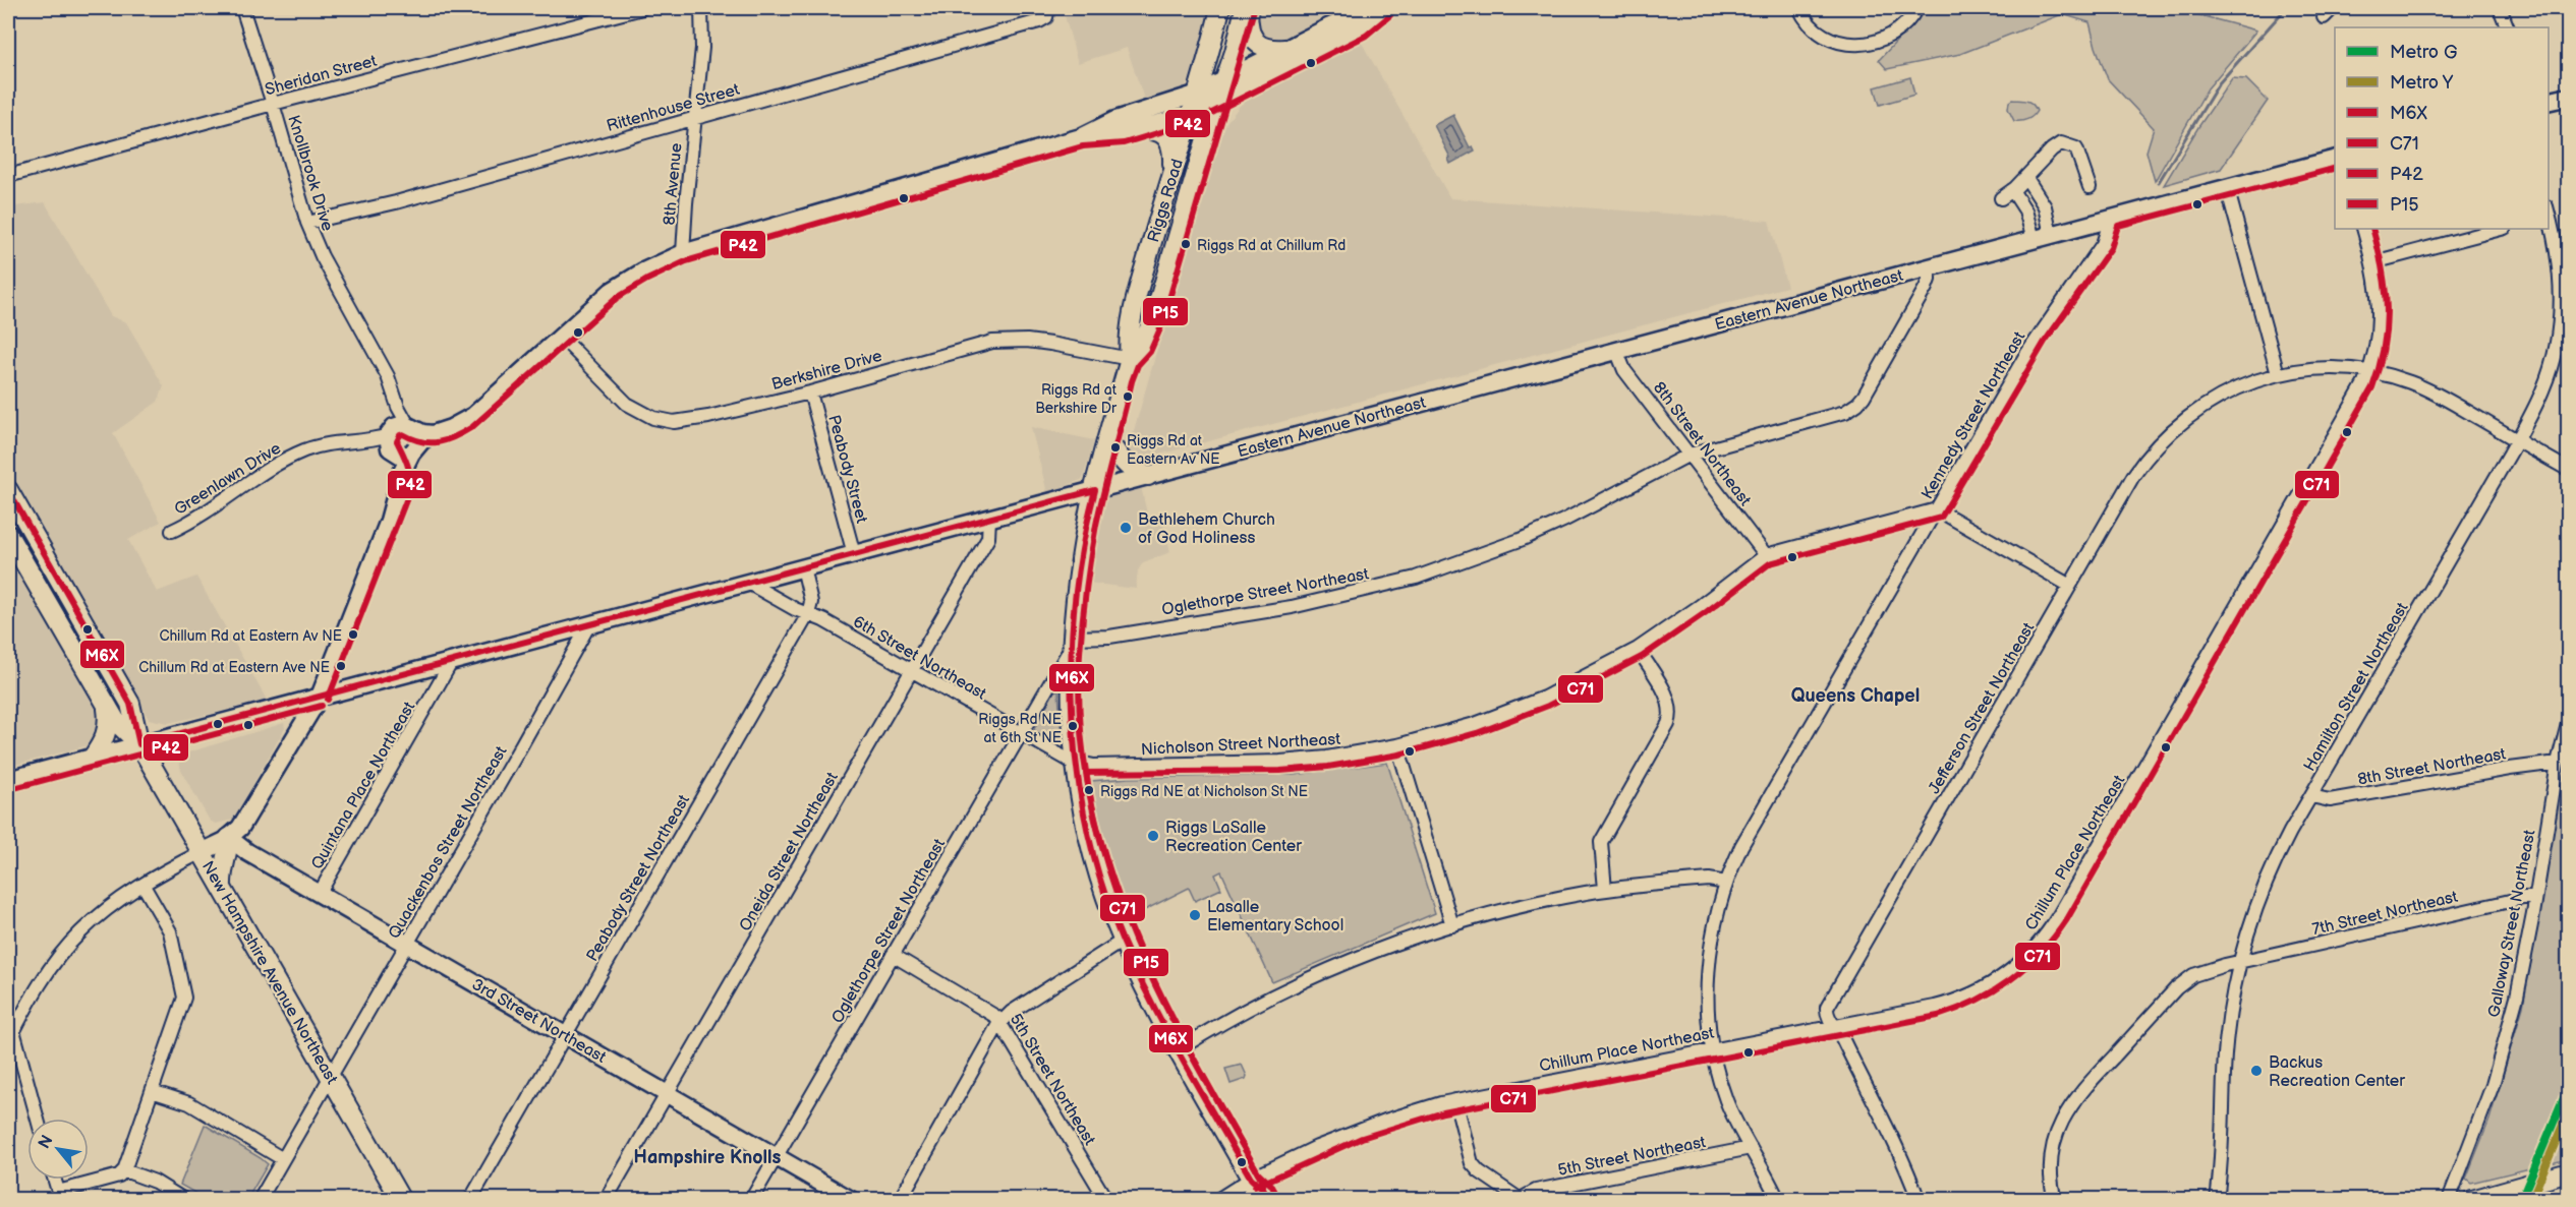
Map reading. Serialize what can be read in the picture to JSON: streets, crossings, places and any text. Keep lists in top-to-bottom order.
{
  "streets": {
    "main road": ["Riggs Road", "New Hampshire Avenue Northeast"],
    "street": [
      "Sheridan Street",
      "Rittenhouse Street",
      "Knollbrook Drive",
      "8th Avenue",
      "Eastern Avenue Northeast",
      "Berkshire Drive",
      "Kennedy Street Northeast",
      "8th Street Northeast",
      "Peabody Street",
      "Greenlawn Drive",
      "Oglethorpe Street Northeast",
      "6th Street Northeast",
      "Hamilton Street Northeast",
      "Jefferson Street Northeast",
      "Nicholson Street Northeast",
      "Quintana Place Northeast",
      "Quackenbos Street Northeast",
      "Oneida Street Northeast",
      "Chillum Place Northeast",
      "Peabody Street Northeast",
      "7th Street Northeast",
      "Galloway Street Northeast",
      "3rd Street Northeast",
      "5th Street Northeast"
    ]
  },
  "crossings": [
    ["Sheridan Street", "Knollbrook Drive"],
    ["Rittenhouse Street", "Knollbrook Drive"],
    ["Rittenhouse Street", "8th Avenue"],
    ["Knollbrook Drive", "Greenlawn Drive"],
    ["Riggs Road", "Eastern Avenue Northeast"],
    ["Riggs Road", "Berkshire Drive"],
    ["Riggs Road", "Oglethorpe Street Northeast"],
    ["Riggs Road", "6th Street Northeast"],
    ["Riggs Road", "Nicholson Street Northeast"],
    ["Riggs Road", "Chillum Place Northeast"],
    ["Eastern Avenue Northeast", "Kennedy Street Northeast"],
    ["Eastern Avenue Northeast", "8th Street Northeast"],
    ["Eastern Avenue Northeast", "Peabody Street"],
    ["Eastern Avenue Northeast", "Oglethorpe Street Northeast"],
    ["Eastern Avenue Northeast", "6th Street Northeast"],
    ["Eastern Avenue Northeast", "Quintana Place Northeast"],
    ["Eastern Avenue Northeast", "Quackenbos Street Northeast"],
    ["Eastern Avenue Northeast", "Oneida Street Northeast"],
    ["Eastern Avenue Northeast", "New Hampshire Avenue Northeast"],
    ["Berkshire Drive", "Peabody Street"],
    ["Kennedy Street Northeast", "Nicholson Street Northeast"],
    ["Kennedy Street Northeast", "Chillum Place Northeast"],
    ["Kennedy Street Northeast", "5th Street Northeast"],
    ["8th Street Northeast", "Oglethorpe Street Northeast"],
    ["8th Street Northeast", "Hamilton Street Northeast"],
    ["8th Street Northeast", "Nicholson Street Northeast"],
    ["8th Street Northeast", "Galloway Street Northeast"],
    ["Oglethorpe Street Northeast", "6th Street Northeast"],
    ["Oglethorpe Street Northeast", "3rd Street Northeast"],
    ["Oglethorpe Street Northeast", "5th Street Northeast"],
    ["6th Street Northeast", "Nicholson Street Northeast"],
    ["6th Street Northeast", "Oneida Street Northeast"],
    ["6th Street Northeast", "Peabody Street Northeast"],
    ["Hamilton Street Northeast", "Jefferson Street Northeast"],
    ["Hamilton Street Northeast", "7th Street Northeast"],
    ["Jefferson Street Northeast", "Chillum Place Northeast"],
    ["Quintana Place Northeast", "3rd Street Northeast"],
    ["Quackenbos Street Northeast", "New Hampshire Avenue Northeast"],
    ["Quackenbos Street Northeast", "3rd Street Northeast"],
    ["Oneida Street Northeast", "3rd Street Northeast"],
    ["Peabody Street Northeast", "3rd Street Northeast"],
    ["7th Street Northeast", "Galloway Street Northeast"]
  ],
  "districts": ["Queens Chapel", "Hampshire Knolls"],
  "places": [
    "Riggs Rd at Chillum Rd",
    "Riggs Rd at Berkshire Dr",
    "Riggs Rd at Eastern Av NE",
    "Bethlehem Church of God Holiness",
    "Chillum Rd at Eastern Av NE",
    "Chillum Rd at Eastern Ave NE",
    "Riggs Rd NE at 6th St NE",
    "Riggs Rd NE at Nicholson St NE",
    "Riggs LaSalle Recreation Center",
    "Lasalle Elementary School",
    "Backus Recreation Center"
  ],
  "lines": [
    "transit line P15",
    "transit line P42",
    "transit line C71",
    "transit line M6X",
    "metro line G",
    "metro line Y"
  ],
  "legend": [
    "Metro G",
    "Metro Y",
    "M6X",
    "C71",
    "P42",
    "P15"
  ],
  "north": "top left"
}
